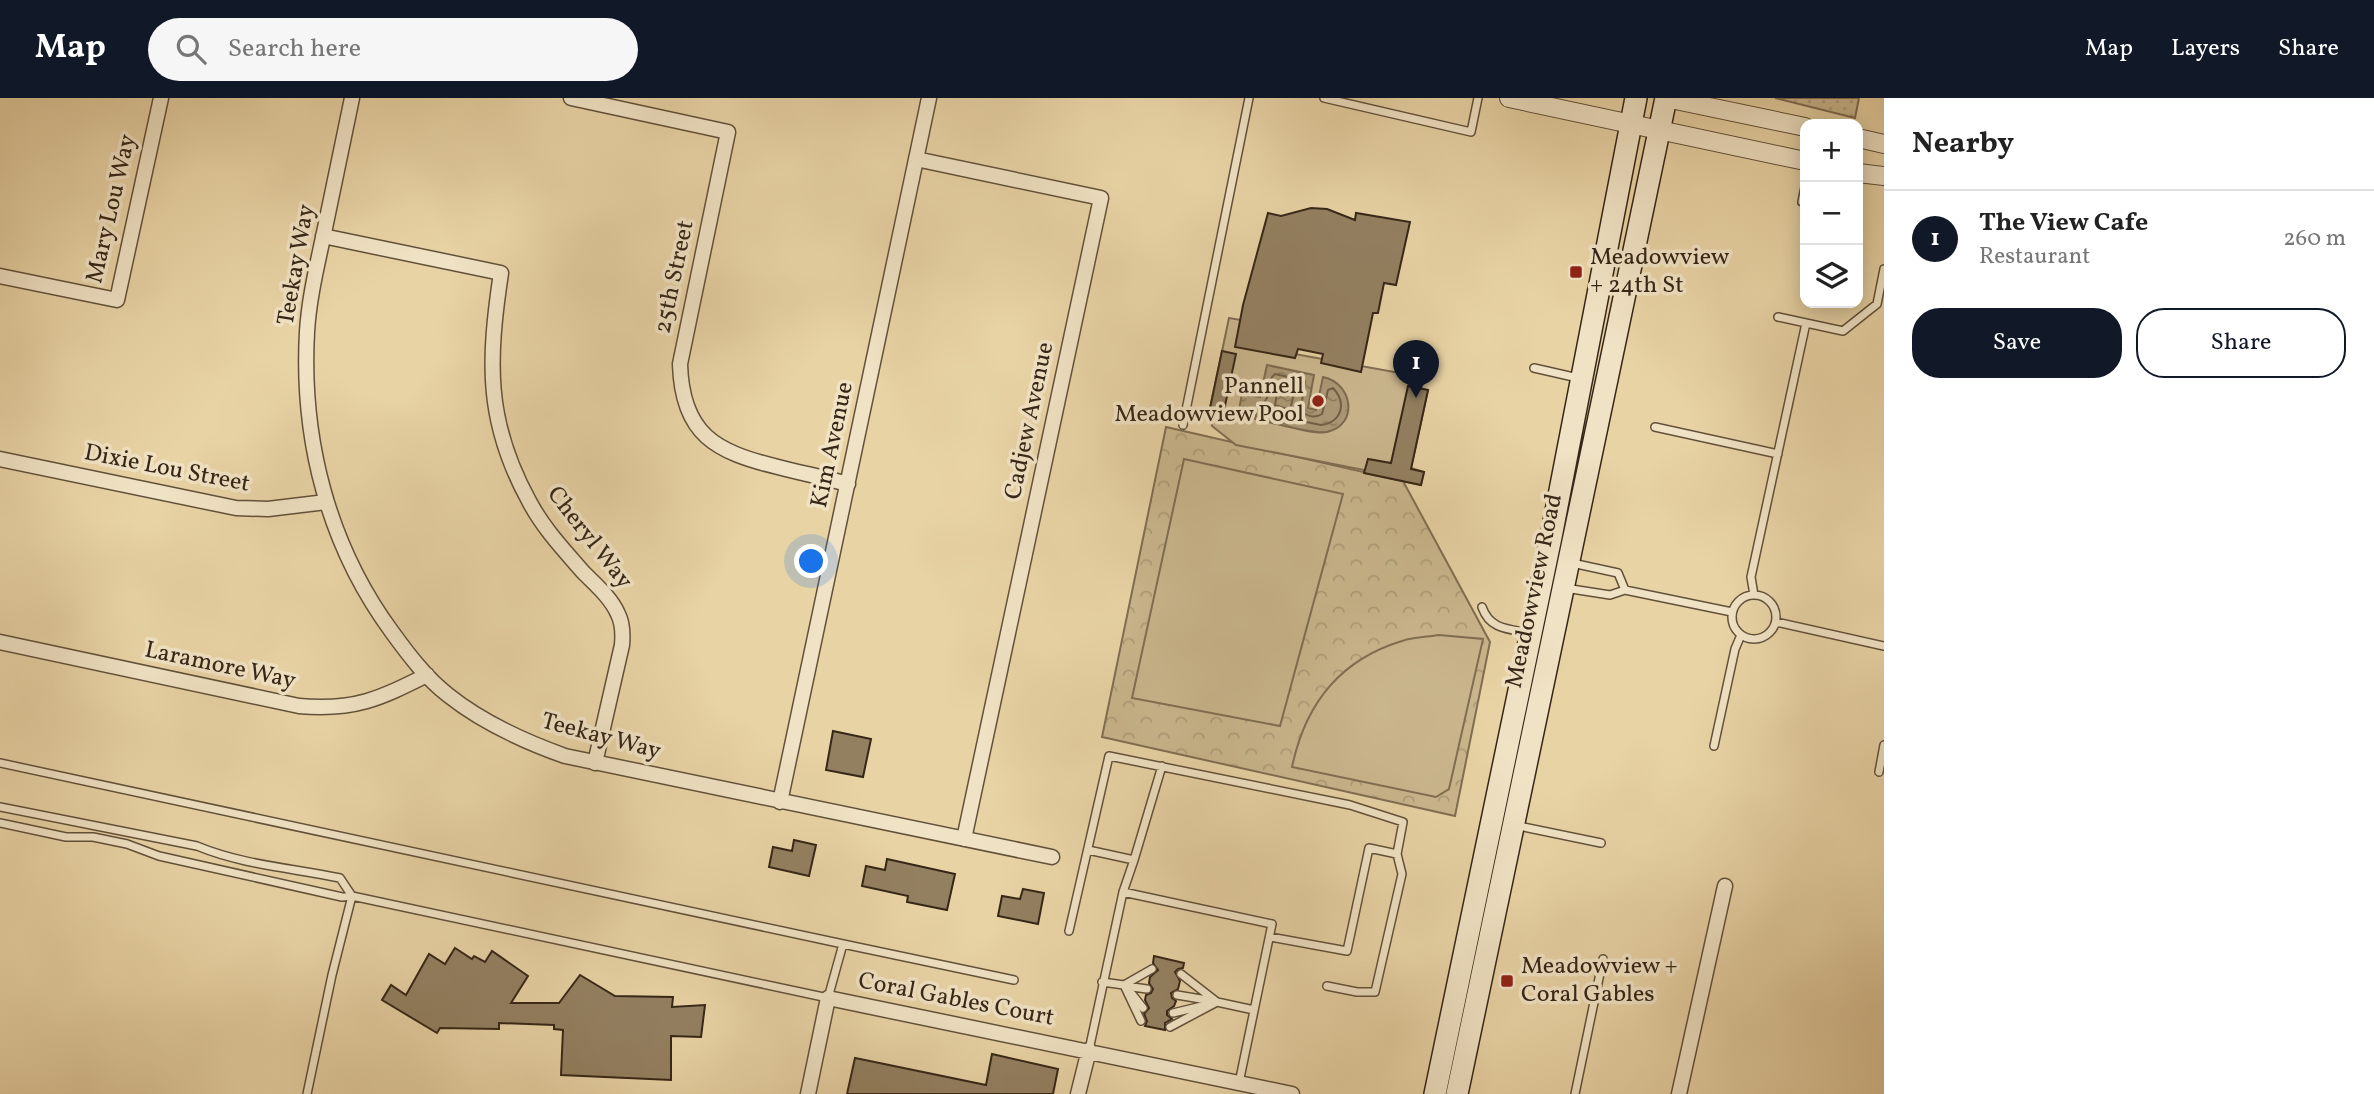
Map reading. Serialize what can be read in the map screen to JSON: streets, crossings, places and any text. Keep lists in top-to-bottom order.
{
  "streets": {
    "main road": ["Meadowview Road"],
    "street": [
      "Mary Lou Way",
      "Teekay Way",
      "25th Street",
      "Cadjew Avenue",
      "Kim Avenue",
      "Dixie Lou Street",
      "Cheryl Way",
      "Laramore Way",
      "Coral Gables Court"
    ]
  },
  "crossings": [
    ["Teekay Way", "Cadjew Avenue"],
    ["Teekay Way", "Kim Avenue"],
    ["Teekay Way", "Dixie Lou Street"],
    ["Teekay Way", "Cheryl Way"],
    ["Teekay Way", "Laramore Way"],
    ["25th Street", "Kim Avenue"],
    ["Cadjew Avenue", "Kim Avenue"]
  ],
  "places": {
    "transit": ["Meadowview + 24th St", "Meadowview + Coral Gables"],
    "other": ["Pannell Meadowview Pool"]
  },
  "page": {
    "header": "Map",
    "search": "Search here",
    "nav": ["Map", "Layers", "Share"],
    "heading": "Nearby",
    "map_buttons": ["+", "−"],
    "list": [
      {
        "mark": "1",
        "name": "The View Cafe",
        "note": "Restaurant",
        "value": "260 m"
      }
    ],
    "buttons": ["Save", "Share"],
    "pins": "1"
  }
}
